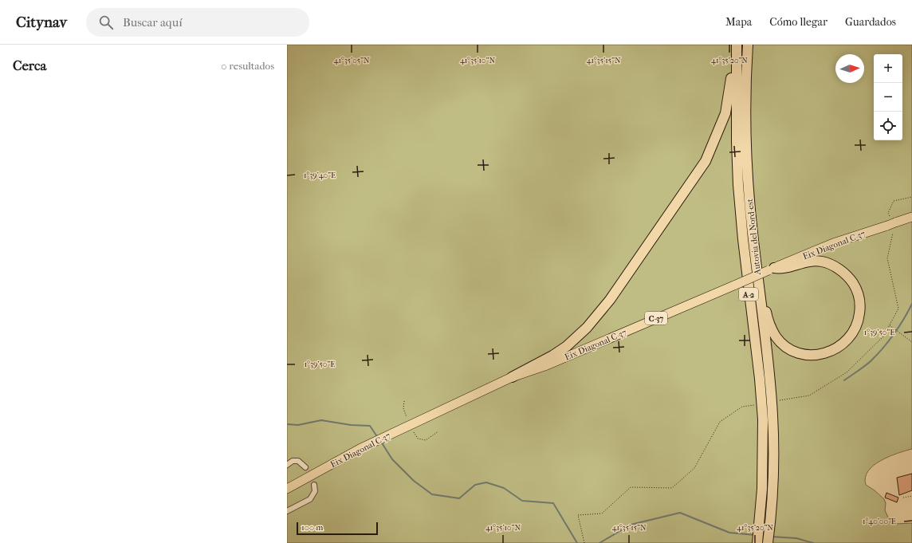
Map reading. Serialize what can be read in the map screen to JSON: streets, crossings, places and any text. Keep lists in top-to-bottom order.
{
  "streets": {
    "highway": [
      "Autovia del Nord-est",
      "Eix Diagonal C-37",
      "A-2",
      "C-37"
    ]
  },
  "scale_bar": "100 m",
  "north": "right",
  "page": {
    "header": "Citynav",
    "search": "Buscar aquí",
    "nav": ["Mapa", "Cómo llegar", "Guardados"],
    "heading": ["Cerca", "0 resultados"],
    "map_buttons": ["+", "−"],
    "scale": "100 m"
  },
  "coordinates": [
    "41°35'05\"N",
    "41°35'10\"N",
    "41°35'15\"N",
    "41°35'20\"N",
    "1°39'40\"E",
    "1°39'50\"E",
    "1°40'00\"E"
  ]
}
